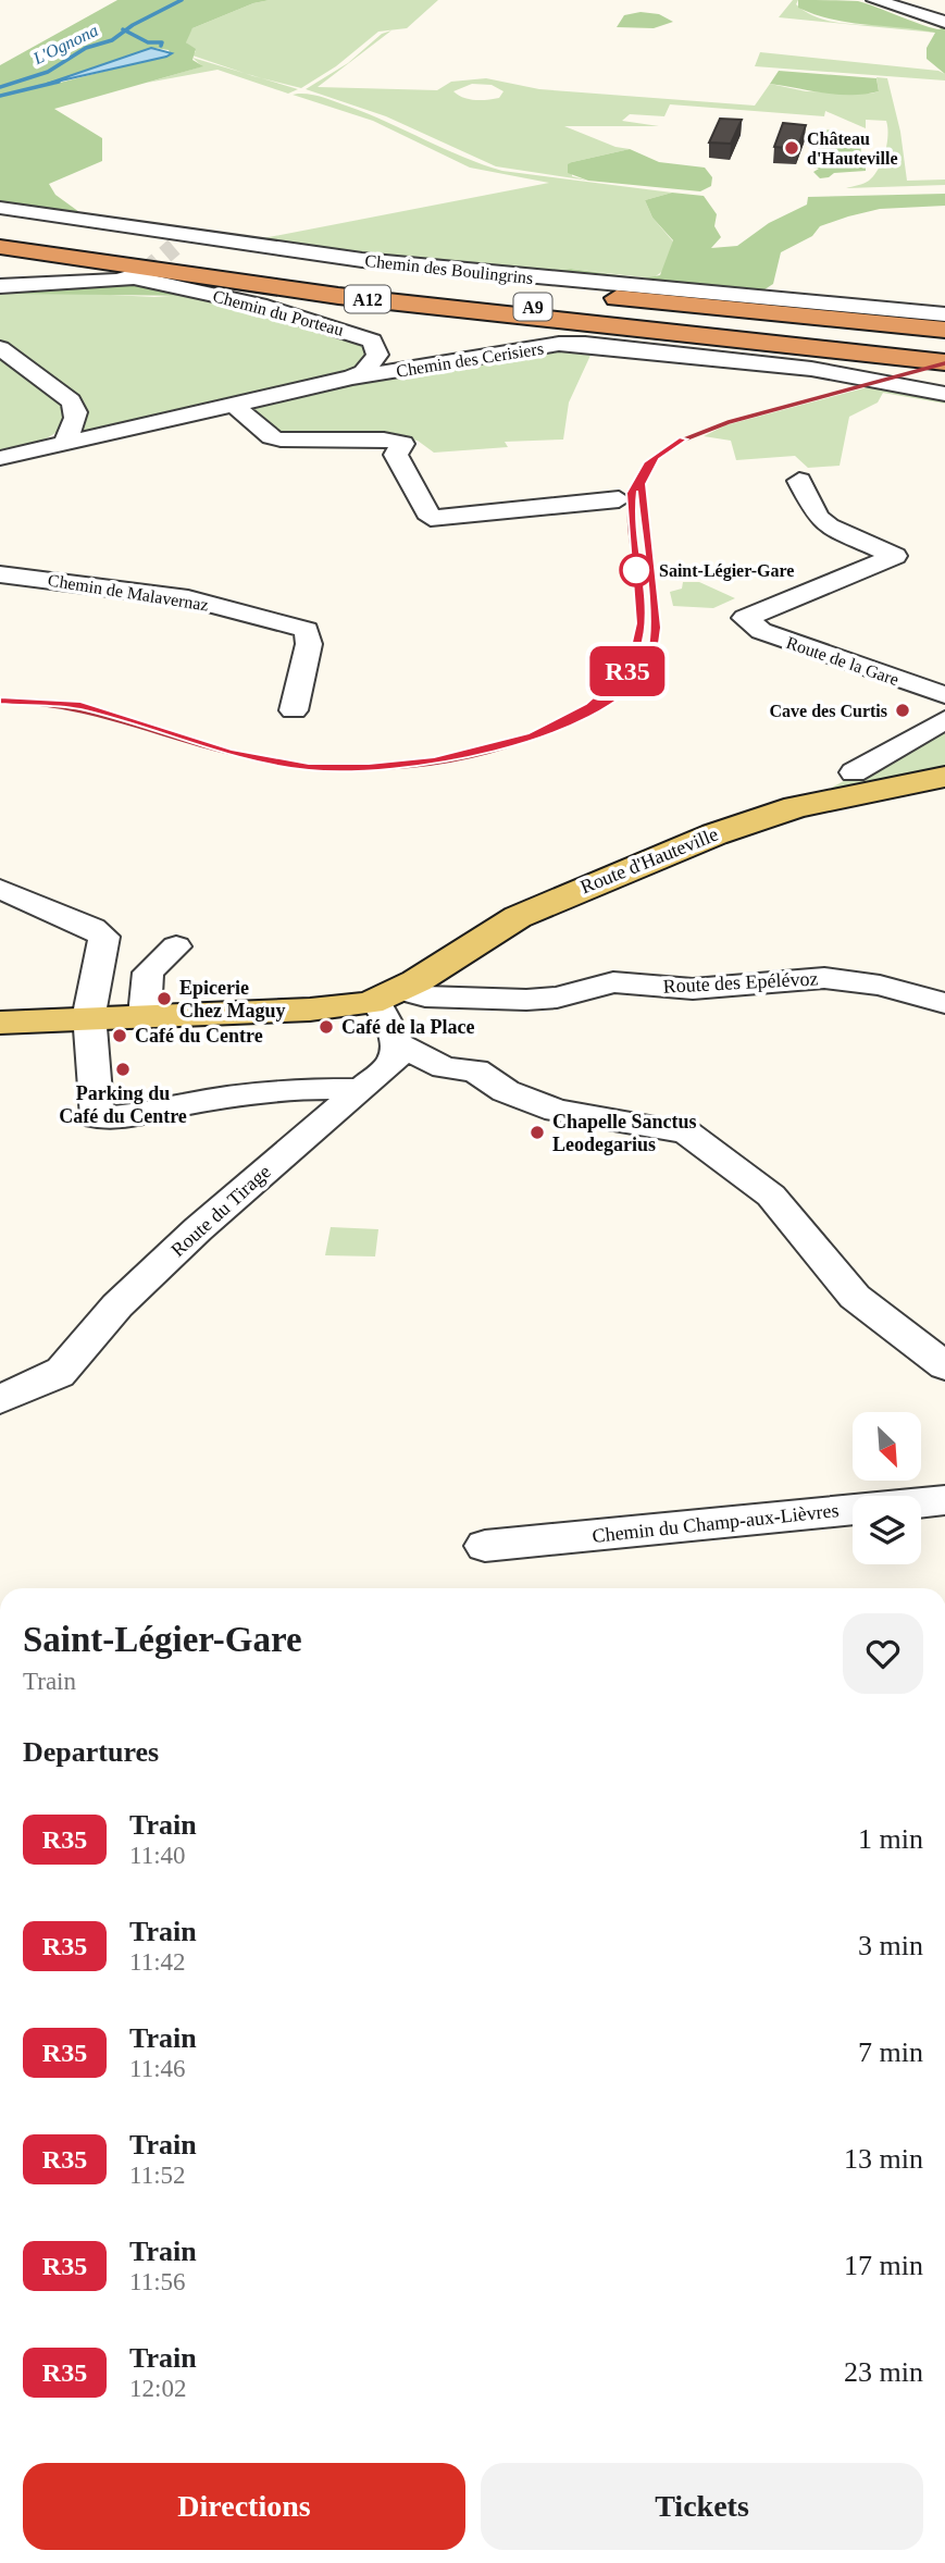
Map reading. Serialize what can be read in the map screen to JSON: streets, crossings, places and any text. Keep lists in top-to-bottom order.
{
  "streets": {
    "highway": ["A12", "A9"],
    "main road": ["Route d'Hauteville"],
    "street": [
      "Chemin des Boulingrins",
      "Chemin du Porteau",
      "Chemin des Cerisiers",
      "Chemin de Malavernaz",
      "Route de la Gare",
      "Route des Epélévoz",
      "Route du Tirage",
      "Chemin du Champ-aux-Lièvres"
    ]
  },
  "crossings": [
    ["A12", "A9"],
    ["Chemin du Porteau", "Chemin des Cerisiers"],
    ["Route d'Hauteville", "Route des Epélévoz"]
  ],
  "water": ["L'Ognona"],
  "places": [
    "Château d'Hauteville",
    "Saint-Légier-Gare",
    "Cave des Curtis",
    "Epicerie Chez Maguy",
    "Café de la Place",
    "Café du Centre",
    "Parking du Café du Centre",
    "Chapelle Sanctus Leodegarius"
  ],
  "north": "bottom right",
  "page": {
    "on_map": "R35",
    "heading": [
      ["Saint-Légier-Gare", "Train"],
      "Departures"
    ],
    "list": [
      {
        "mark": "R35",
        "name": "Train",
        "note": "11:40",
        "value": "1 min"
      },
      {
        "mark": "R35",
        "name": "Train",
        "note": "11:42",
        "value": "3 min"
      },
      {
        "mark": "R35",
        "name": "Train",
        "note": "11:46",
        "value": "7 min"
      },
      {
        "mark": "R35",
        "name": "Train",
        "note": "11:52",
        "value": "13 min"
      },
      {
        "mark": "R35",
        "name": "Train",
        "note": "11:56",
        "value": "17 min"
      },
      {
        "mark": "R35",
        "name": "Train",
        "note": "12:02",
        "value": "23 min"
      }
    ],
    "buttons": ["Directions", "Tickets"]
  }
}
